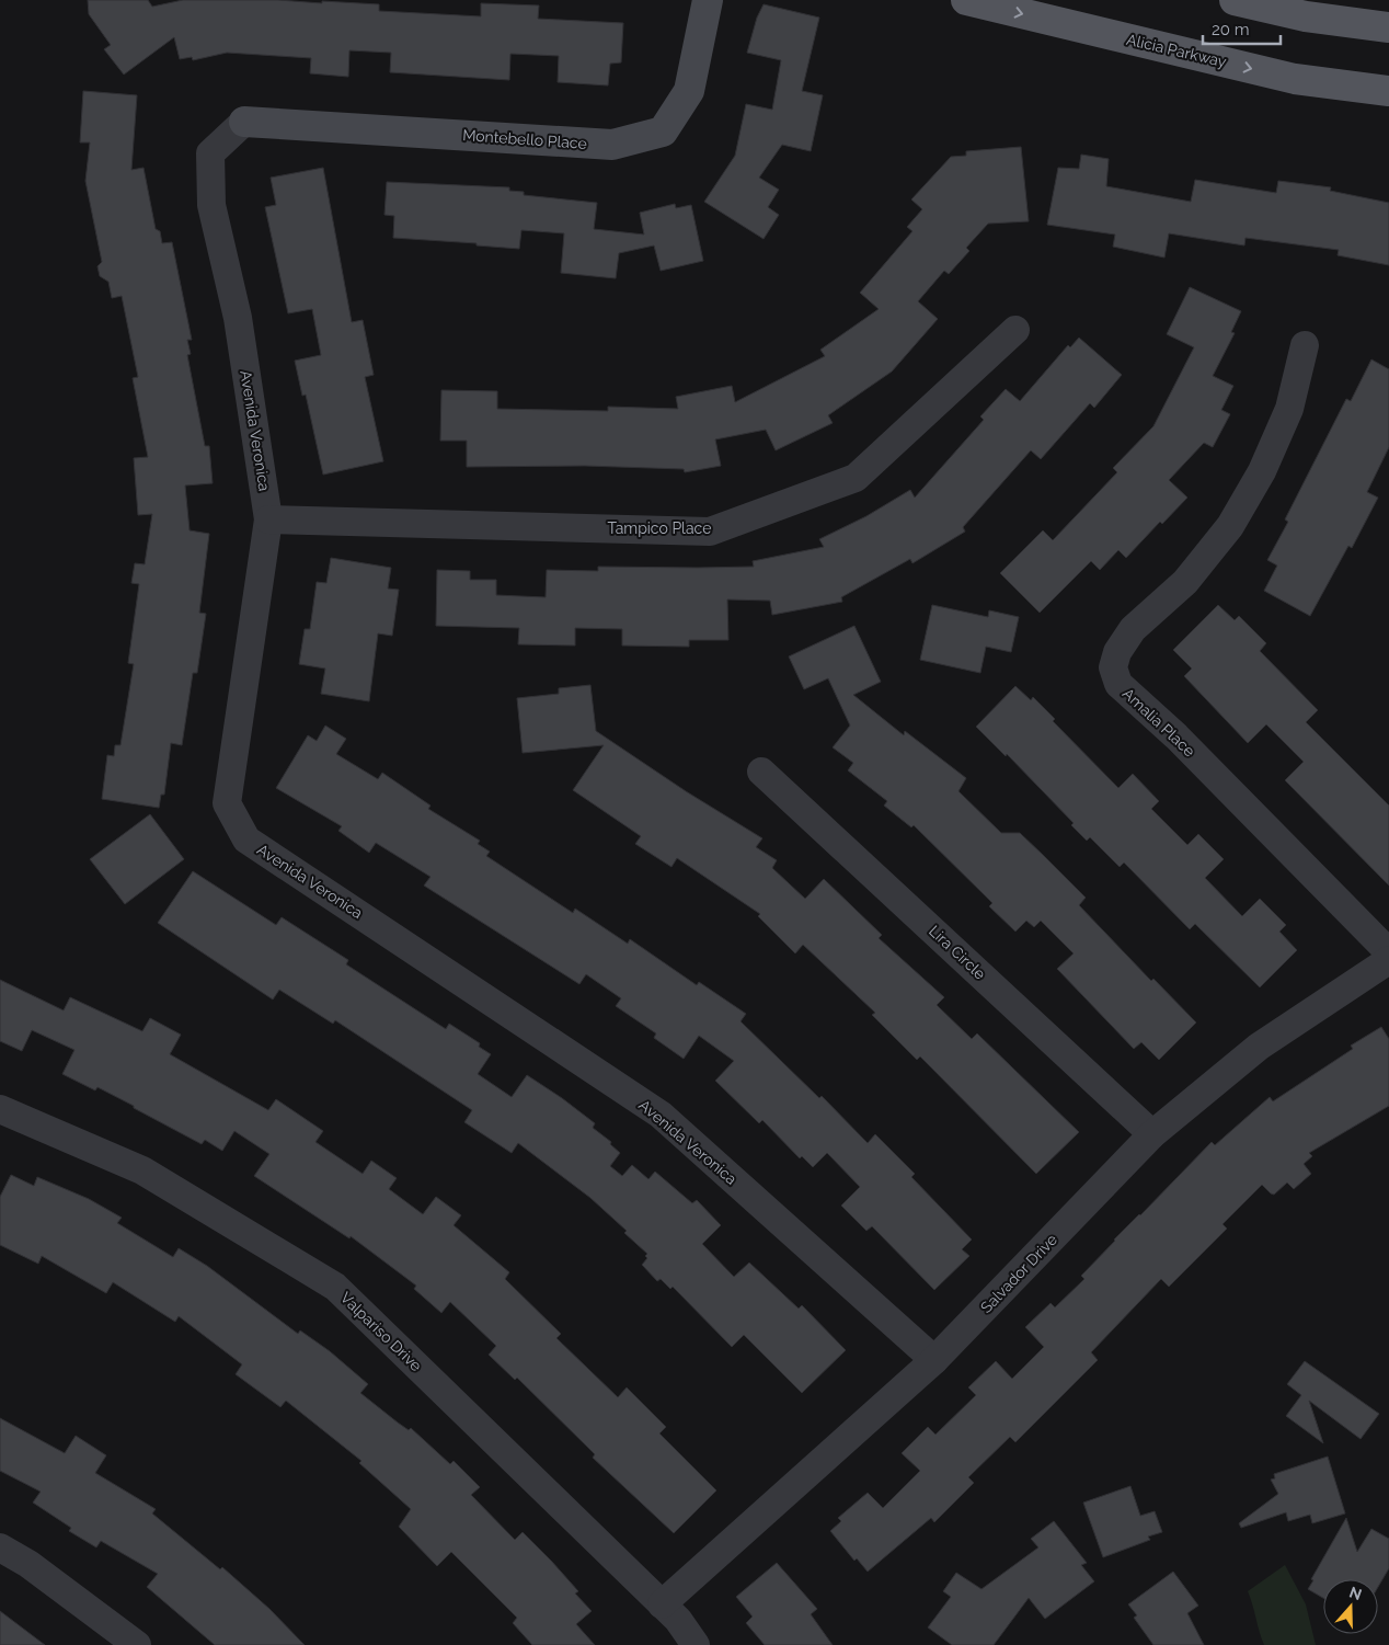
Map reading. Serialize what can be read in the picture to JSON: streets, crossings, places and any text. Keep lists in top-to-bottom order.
{
  "streets": {
    "main road": ["Alicia Parkway"],
    "street": [
      "Montebello Place",
      "Avenida Veronica",
      "Tampico Place",
      "Amalia Place",
      "Lira Circle",
      "Salvador Drive",
      "Valpariso Drive"
    ]
  },
  "crossings": [
    ["Montebello Place", "Avenida Veronica"],
    ["Avenida Veronica", "Tampico Place"],
    ["Avenida Veronica", "Salvador Drive"],
    ["Lira Circle", "Salvador Drive"],
    ["Salvador Drive", "Valpariso Drive"]
  ],
  "scale_bar": "20 m",
  "north": "top"
}
